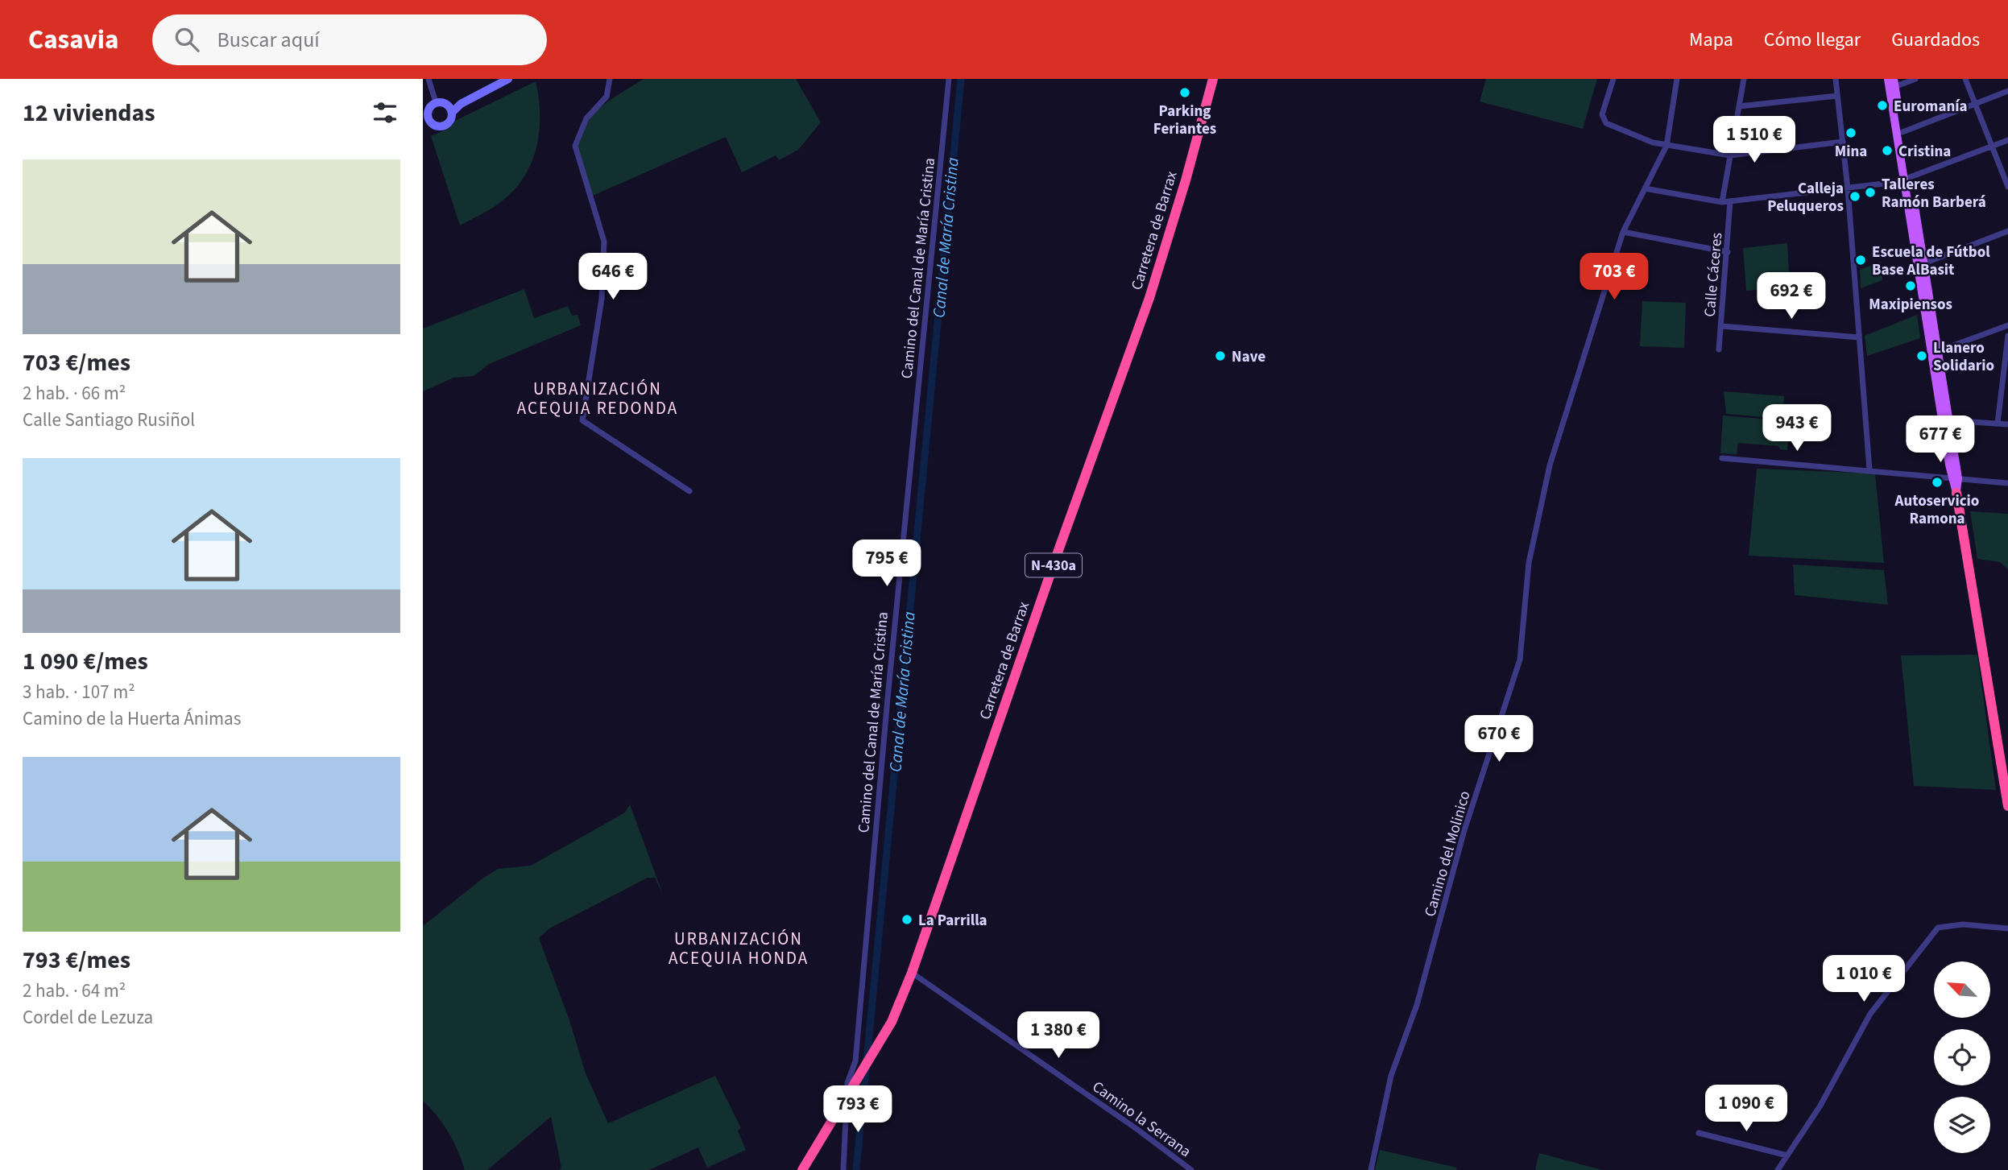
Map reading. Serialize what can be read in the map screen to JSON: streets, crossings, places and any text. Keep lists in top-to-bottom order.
{
  "streets": {
    "highway": ["Carretera de Barrax", "N-430a"],
    "street": [
      "Camino del Canal de María Cristina",
      "Calle Cáceres",
      "Camino del Molinico",
      "Camino la Serrana"
    ]
  },
  "crossings": [
    ["Carretera de Barrax", "Camino del Canal de María Cristina"],
    ["Carretera de Barrax", "Camino la Serrana"]
  ],
  "districts": ["URBANIZACIÓN ACEQUIA REDONDA", "URBANIZACIÓN ACEQUIA HONDA"],
  "water": ["Canal de María Cristina"],
  "places": [
    "Parking Feriantes",
    "Euromanía",
    "Mina",
    "Cristina",
    "Talleres Ramón Barberá",
    "Calleja Peluqueros",
    "Escuela de Fútbol Base AlBasit",
    "Maxipiensos",
    "Nave",
    "Llanero Solidario",
    "Autoservicio Ramona",
    "La Parrilla"
  ],
  "north": "top left",
  "page": {
    "header": "Casavia",
    "search": "Buscar aquí",
    "nav": ["Mapa", "Cómo llegar", "Guardados"],
    "heading": "12 viviendas",
    "price": [
      "1 510 €",
      "646 €",
      "703 €",
      "692 €",
      "943 €",
      "677 €",
      "795 €",
      "670 €",
      "1 010 €",
      "1 380 €",
      "1 090 €",
      "793 €"
    ],
    "list": [
      {
        "name": "703 €/mes",
        "note": "2 hab. · 66 m² · Calle Santiago Rusiñol"
      },
      {
        "name": "1 090 €/mes",
        "note": "3 hab. · 107 m² · Camino de la Huerta Ánimas"
      },
      {
        "name": "793 €/mes",
        "note": "2 hab. · 64 m² · Cordel de Lezuza"
      }
    ]
  }
}
